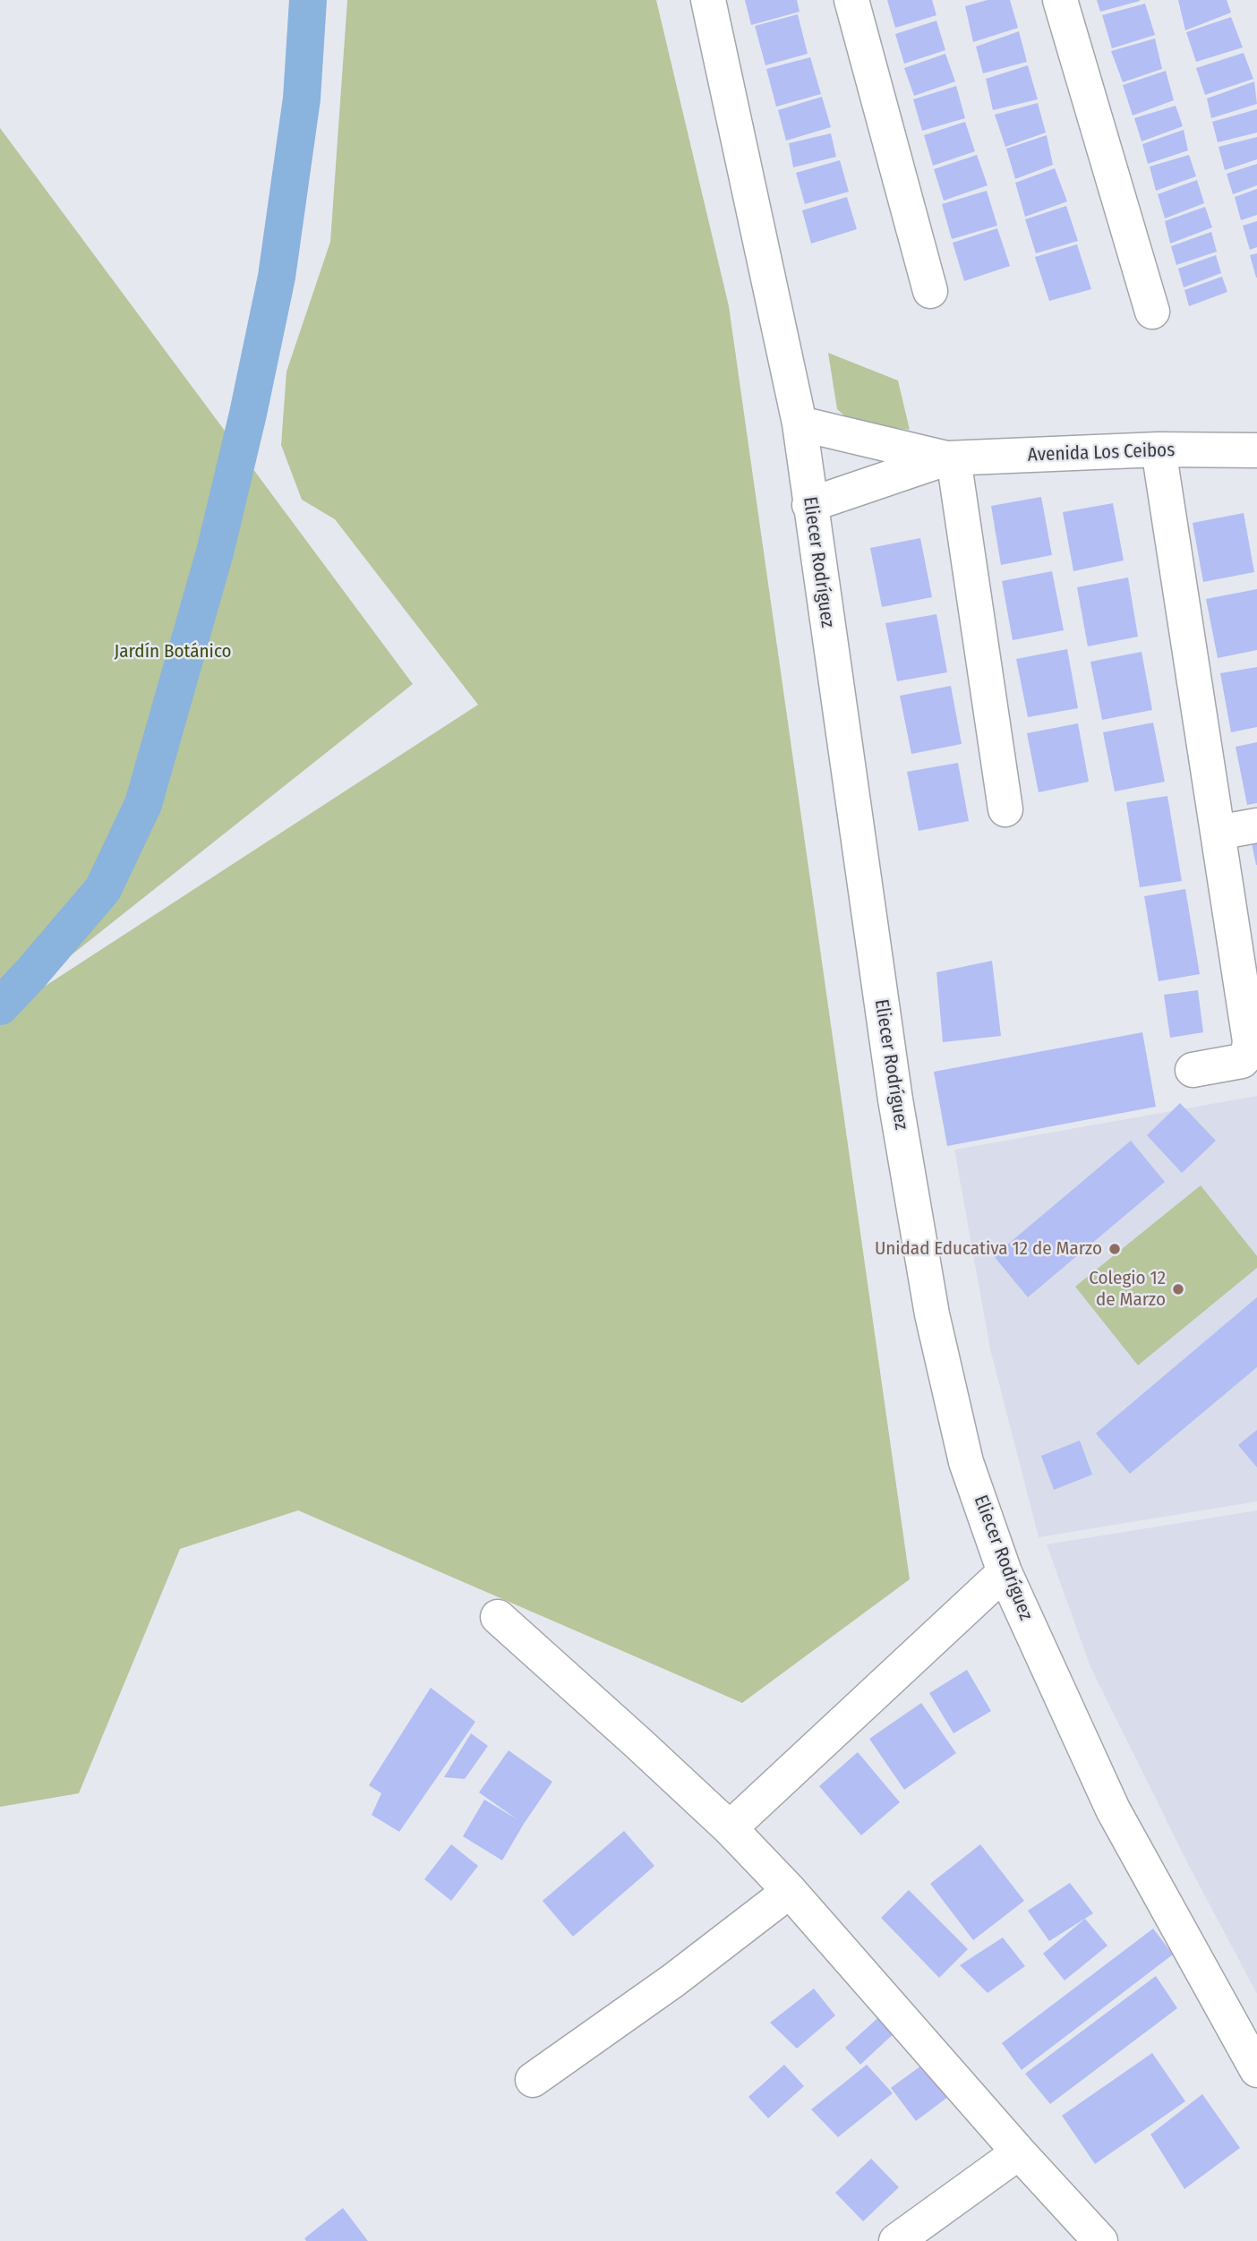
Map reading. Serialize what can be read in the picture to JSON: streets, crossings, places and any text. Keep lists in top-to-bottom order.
{
  "streets": {
    "street": ["Avenida Los Ceibos", "Eliecer Rodríguez"]
  },
  "parks": ["Jardín Botánico"],
  "places": ["Unidad Educativa 12 de Marzo", "Colegio 12 de Marzo"]
}
